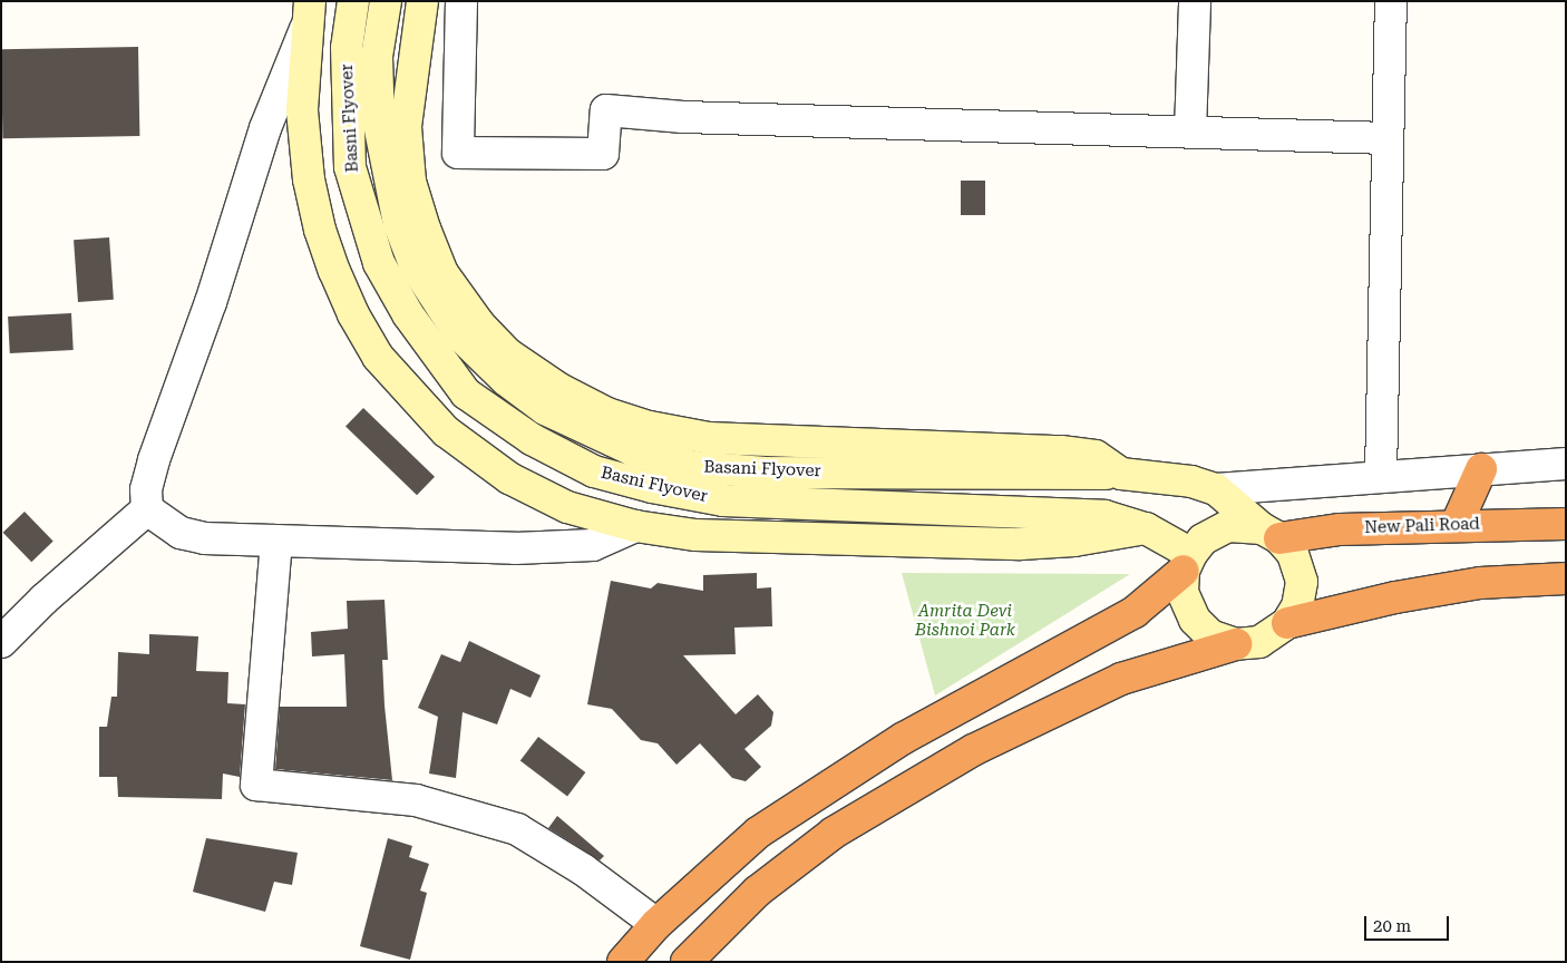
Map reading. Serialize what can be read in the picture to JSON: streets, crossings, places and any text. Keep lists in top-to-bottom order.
{
  "streets": {
    "highway": ["New Pali Road"],
    "main road": ["Basni Flyover", "Basani Flyover"]
  },
  "parks": ["Amrita Devi Bishnoi Park"],
  "scale_bar": "20 m"
}
